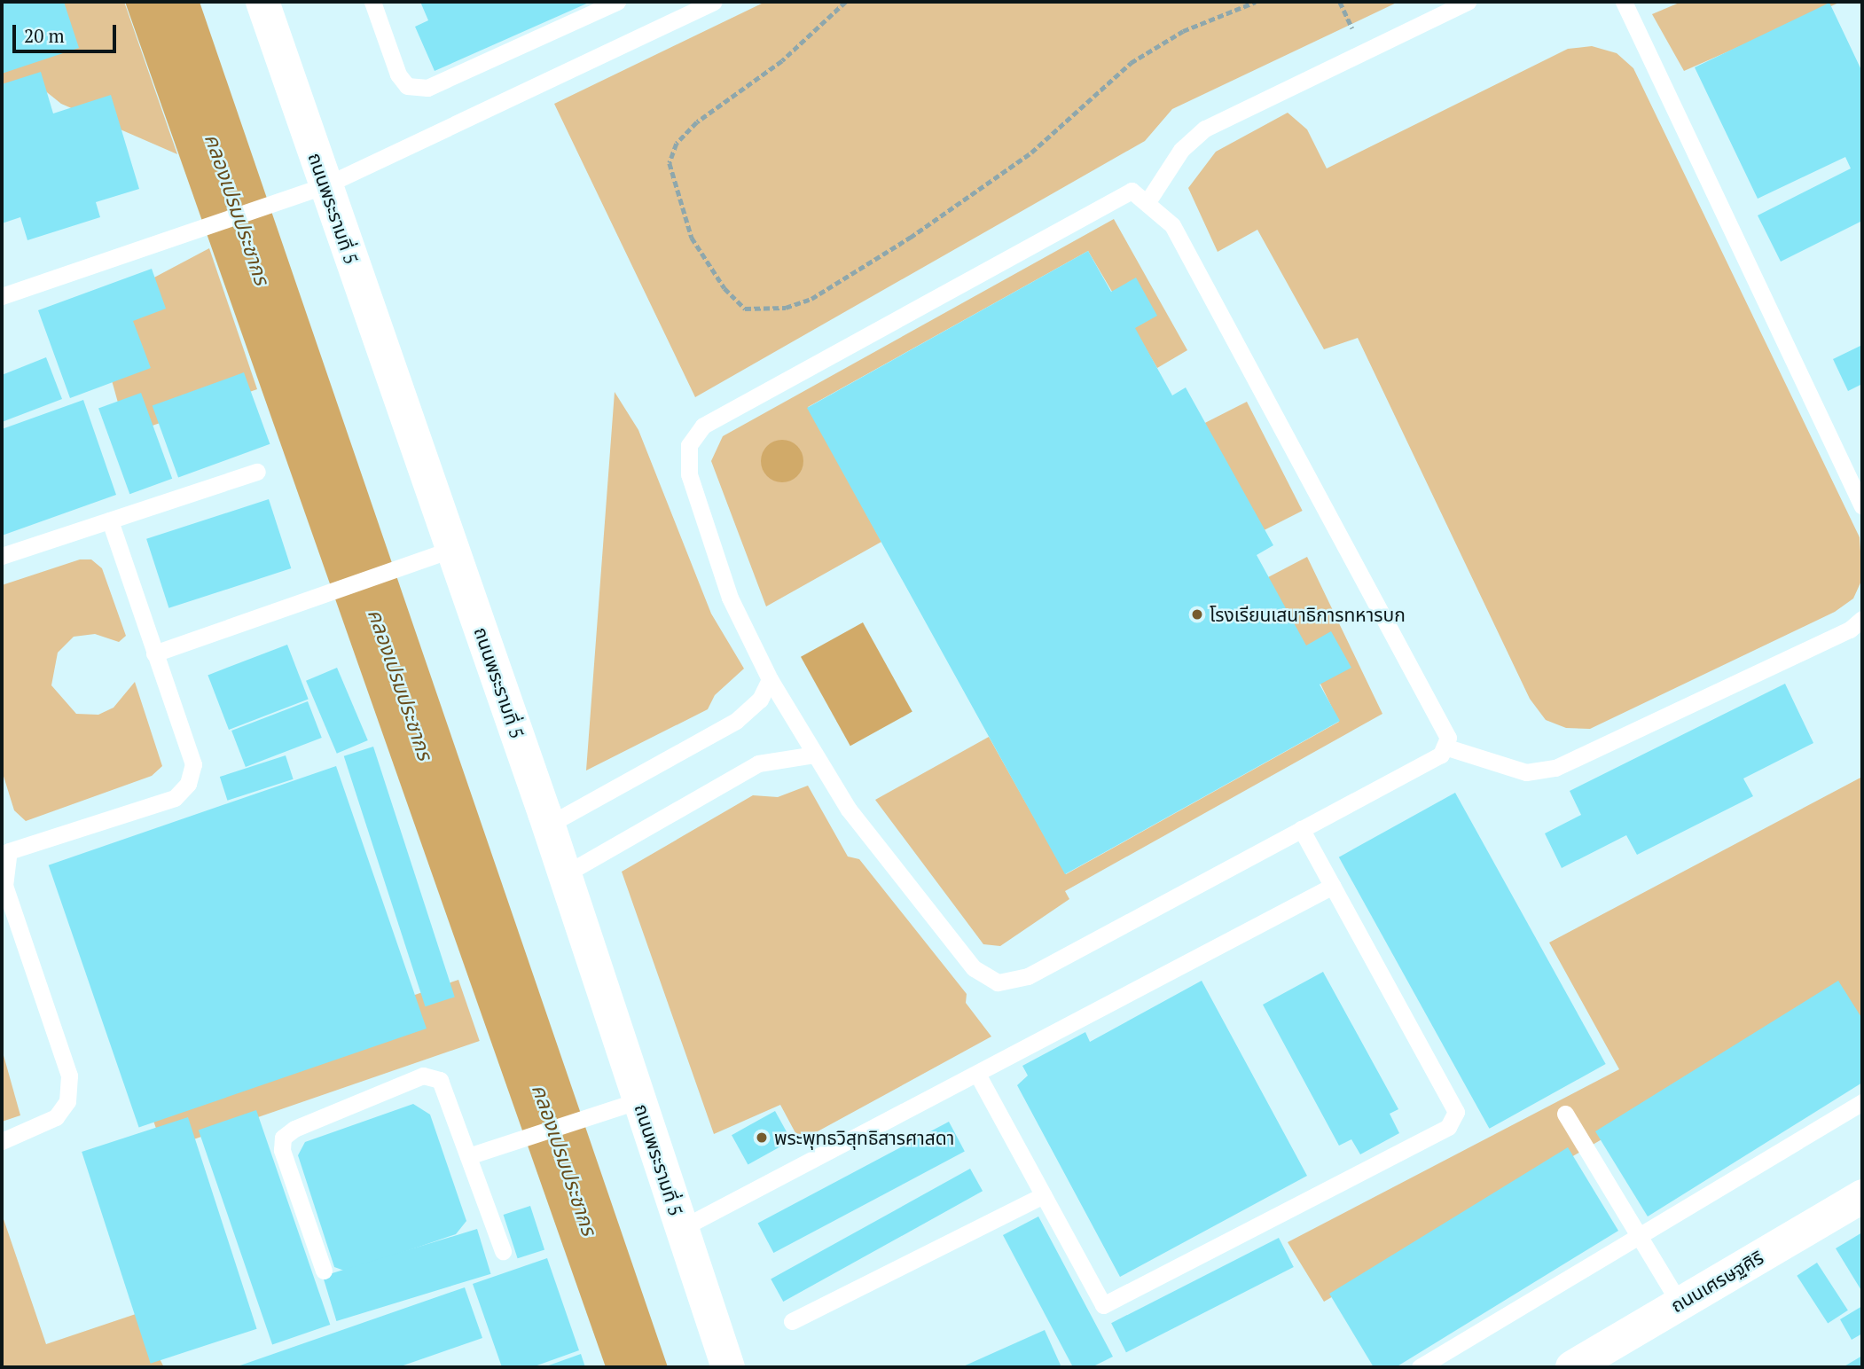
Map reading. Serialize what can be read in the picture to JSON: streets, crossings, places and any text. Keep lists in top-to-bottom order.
{
  "streets": {
    "main road": ["ถนนพระรามที่ 5", "ถนนเศรษฐศิริ"]
  },
  "water": ["คลองเปรมประชากร"],
  "places": ["โรงเรียนเสนาธิการทหารบก", "พระพุทธวิสุทธิสารศาสดา"],
  "scale_bar": "20 m"
}
